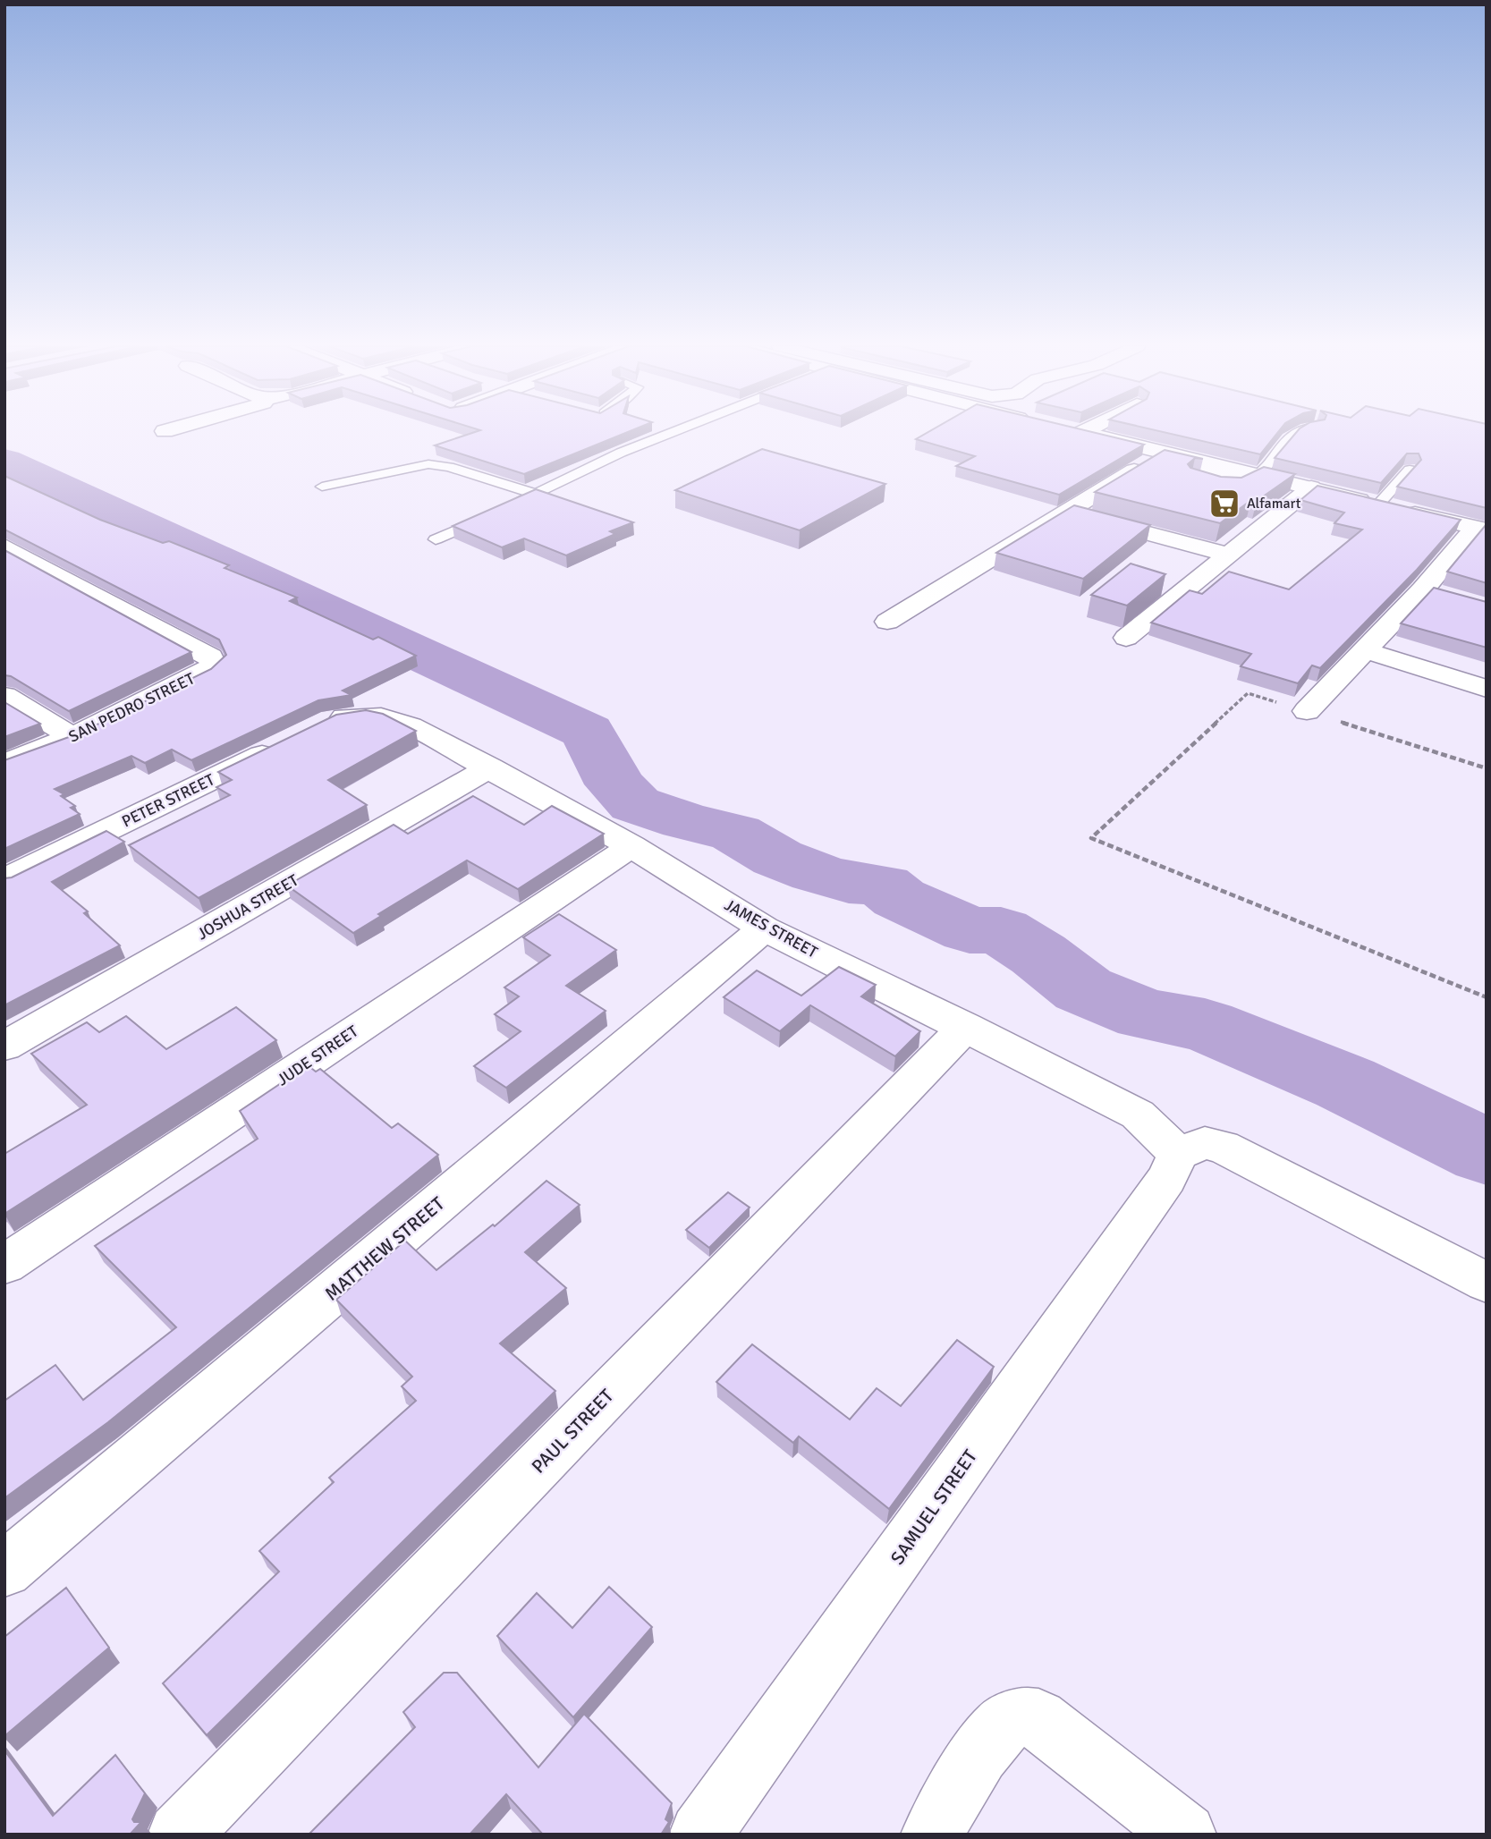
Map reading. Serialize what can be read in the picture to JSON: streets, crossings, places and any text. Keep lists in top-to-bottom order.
{
  "streets": {
    "street": [
      "SAN PEDRO STREET",
      "PETER STREET",
      "JOSHUA STREET",
      "JAMES STREET",
      "JUDE STREET",
      "MATTHEW STREET",
      "PAUL STREET",
      "SAMUEL STREET"
    ]
  },
  "crossings": [
    ["JOSHUA STREET", "JAMES STREET"],
    ["JAMES STREET", "JUDE STREET"],
    ["JAMES STREET", "MATTHEW STREET"],
    ["JAMES STREET", "PAUL STREET"],
    ["JAMES STREET", "SAMUEL STREET"]
  ],
  "places": {
    "supermarket": ["Alfamart"]
  }
}
